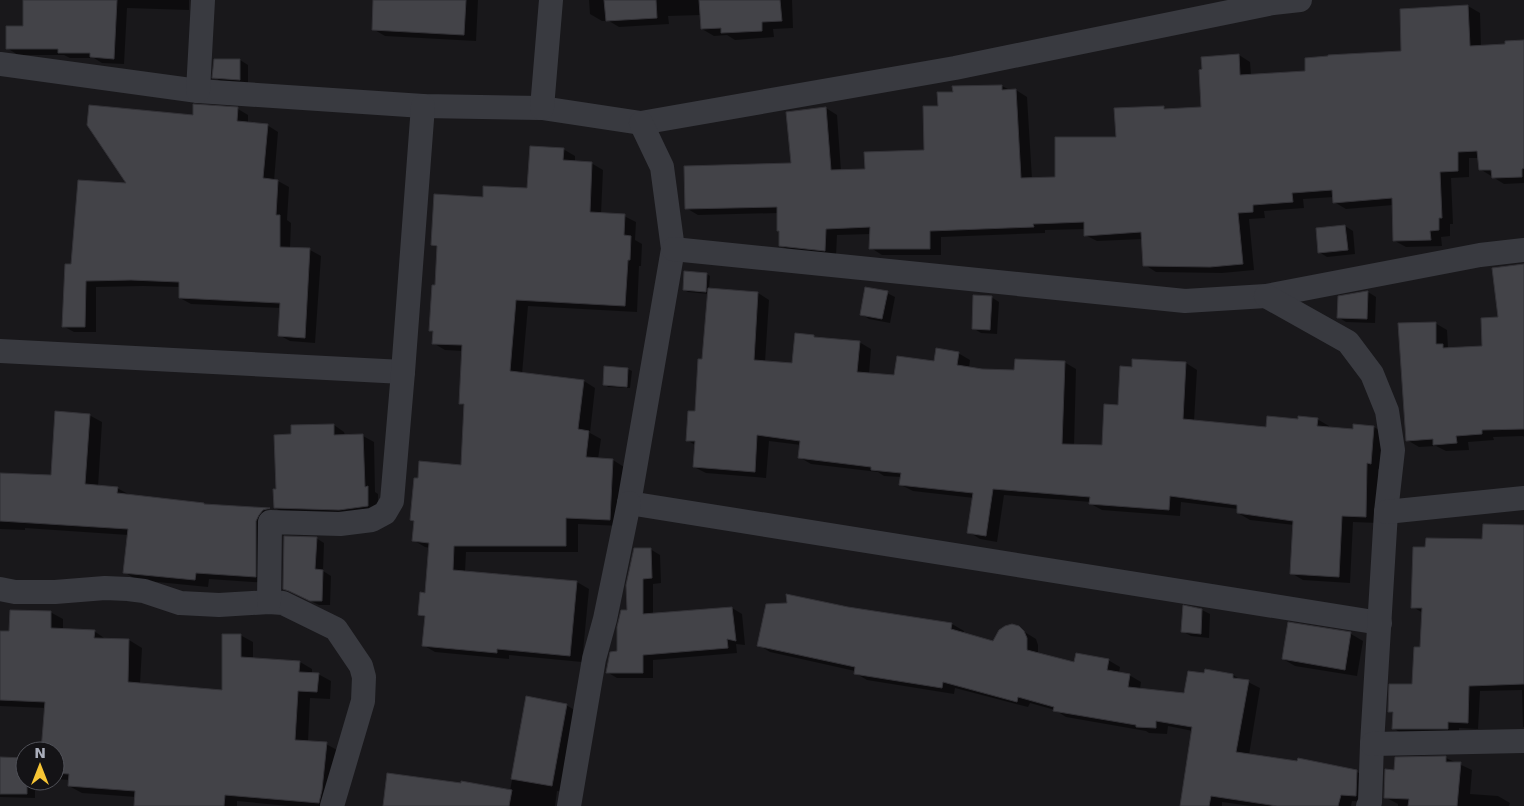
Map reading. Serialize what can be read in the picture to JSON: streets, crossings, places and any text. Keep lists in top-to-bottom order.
{
  "north": "top"
}
